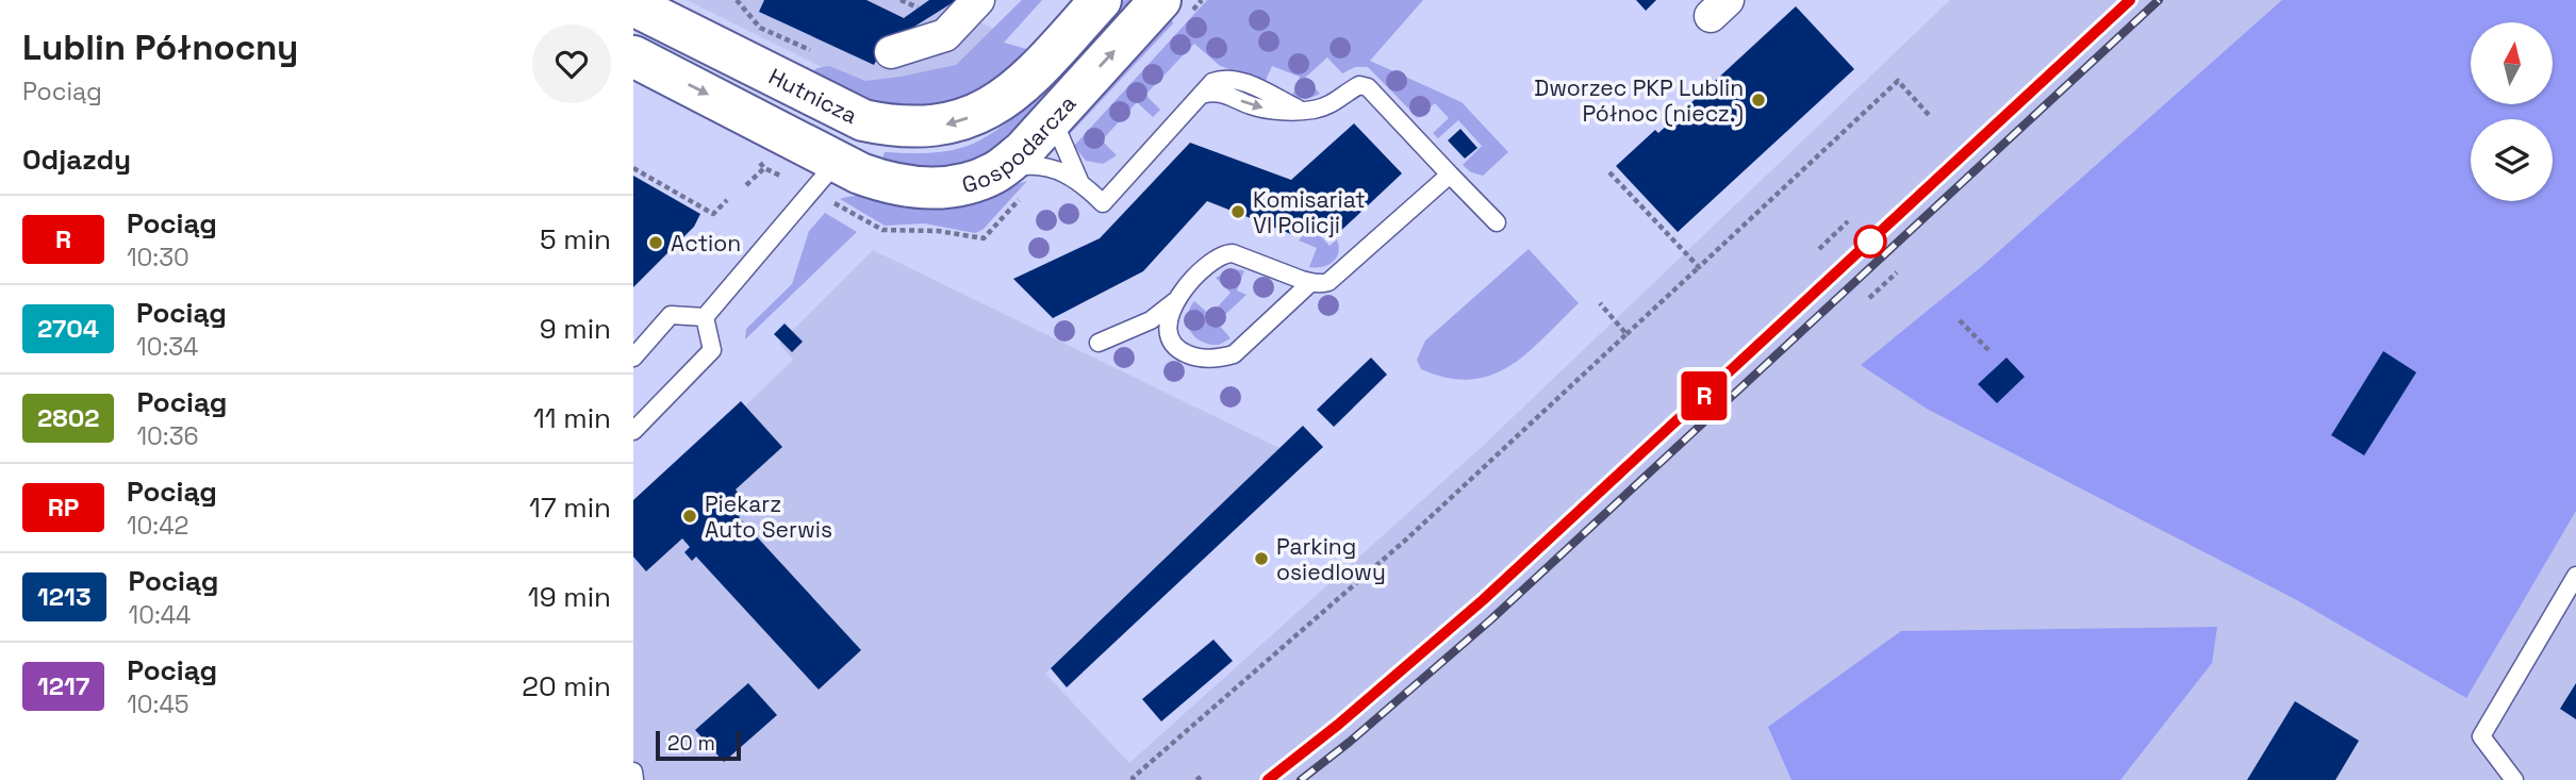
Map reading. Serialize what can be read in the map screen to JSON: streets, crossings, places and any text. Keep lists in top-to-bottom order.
{
  "streets": {
    "street": ["Hutnicza", "Gospodarcza"]
  },
  "crossings": [
    ["Hutnicza", "Gospodarcza"]
  ],
  "places": [
    "Dworzec PKP Lublin Północ (niecz.)",
    "Komisariat VI Policji",
    "Action",
    "Piekarz Auto Serwis",
    "Parking osiedlowy"
  ],
  "scale_bar": "20 m",
  "north": "top",
  "page": {
    "heading": [
      ["Lublin Północny", "Pociąg"],
      "Odjazdy"
    ],
    "on_map": "R",
    "list": [
      {
        "mark": "R",
        "name": "Pociąg",
        "note": "10:30",
        "value": "5 min"
      },
      {
        "mark": "2704",
        "name": "Pociąg",
        "note": "10:34",
        "value": "9 min"
      },
      {
        "mark": "2802",
        "name": "Pociąg",
        "note": "10:36",
        "value": "11 min"
      },
      {
        "mark": "RP",
        "name": "Pociąg",
        "note": "10:42",
        "value": "17 min"
      },
      {
        "mark": "1213",
        "name": "Pociąg",
        "note": "10:44",
        "value": "19 min"
      },
      {
        "mark": "1217",
        "name": "Pociąg",
        "note": "10:45",
        "value": "20 min"
      }
    ],
    "scale": "20 m"
  }
}
